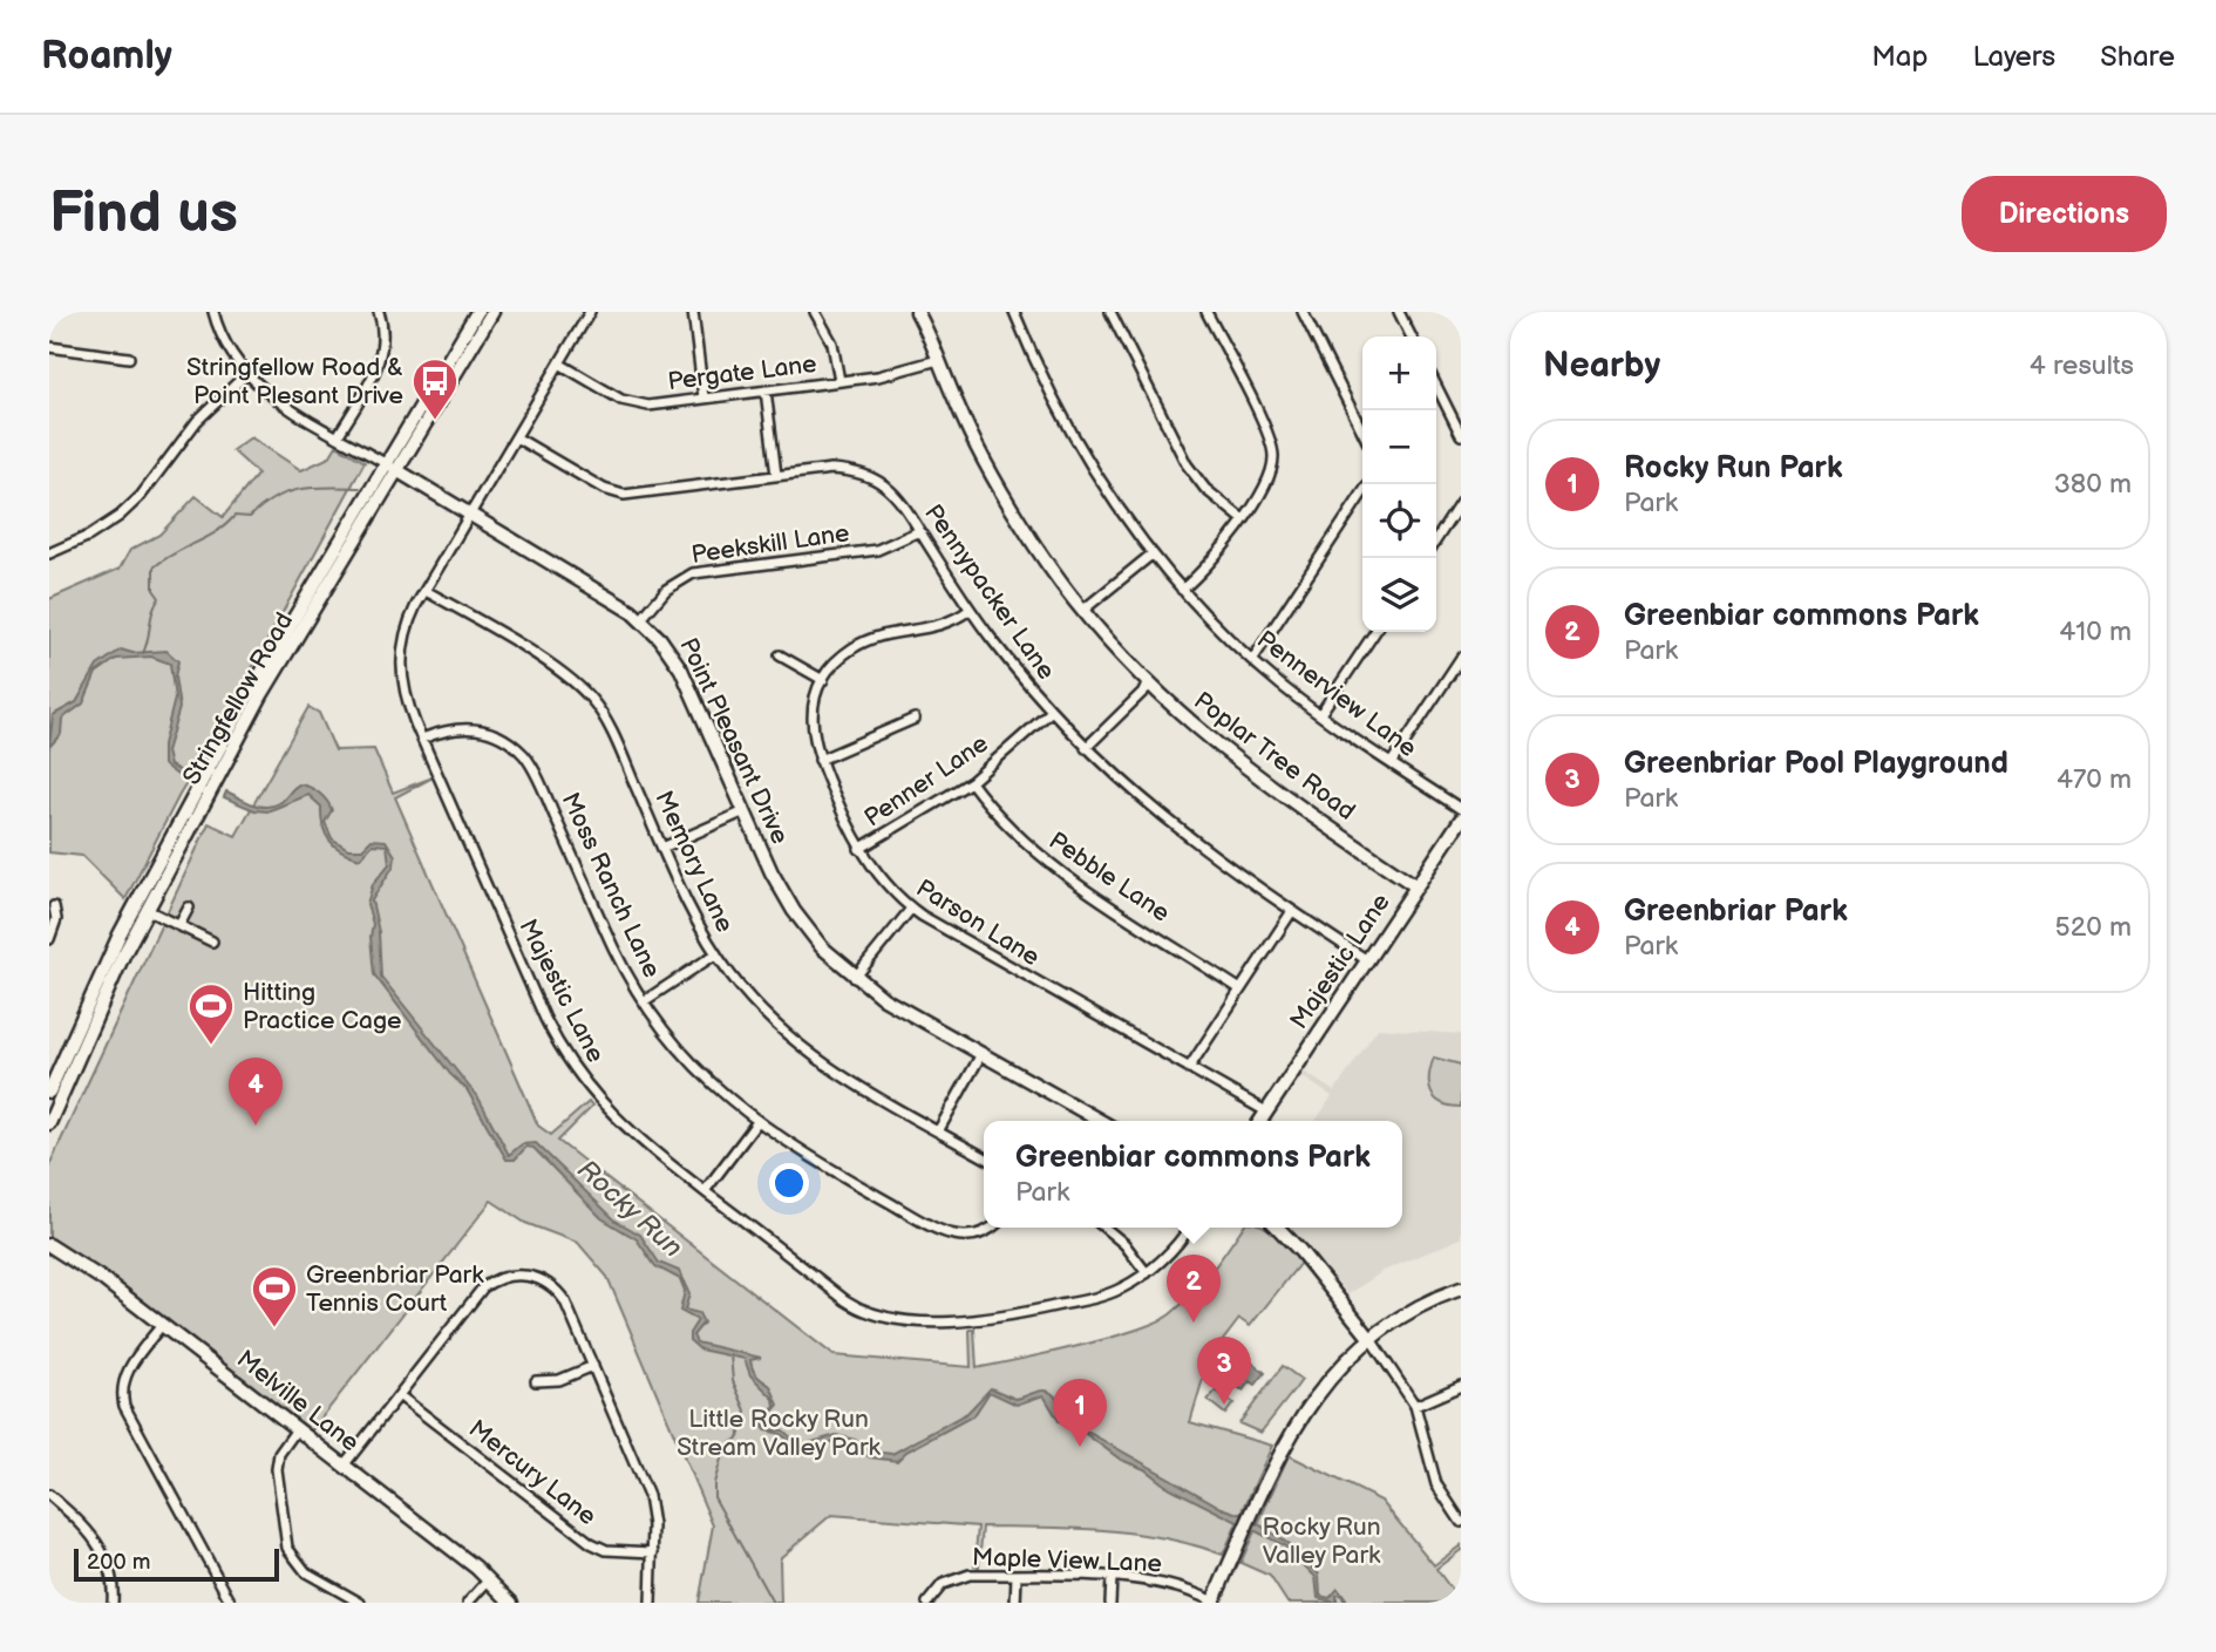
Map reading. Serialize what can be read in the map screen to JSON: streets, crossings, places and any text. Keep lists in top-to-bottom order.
{
  "streets": {
    "street": [
      "Pergate Lane",
      "Peekskill Lane",
      "Pennypacker Lane",
      "Pennerview Lane",
      "Stringfellow Road",
      "Point Pleasant Drive",
      "Poplar Tree Road",
      "Penner Lane",
      "Memory Lane",
      "Pebble Lane",
      "Moss Ranch Lane",
      "Parson Lane",
      "Majestic Lane",
      "Melville Lane",
      "Mercury Lane",
      "Maple View Lane"
    ]
  },
  "crossings": [
    ["Pergate Lane", "Poplar Tree Road"],
    ["Pergate Lane", "Majestic Lane"],
    ["Peekskill Lane", "Pennypacker Lane"],
    ["Peekskill Lane", "Point Pleasant Drive"],
    ["Pennypacker Lane", "Penner Lane"],
    ["Pennypacker Lane", "Parson Lane"],
    ["Pennypacker Lane", "Majestic Lane"],
    ["Stringfellow Road", "Point Pleasant Drive"],
    ["Point Pleasant Drive", "Majestic Lane"],
    ["Poplar Tree Road", "Majestic Lane"],
    ["Penner Lane", "Pebble Lane"],
    ["Penner Lane", "Parson Lane"],
    ["Memory Lane", "Majestic Lane"],
    ["Moss Ranch Lane", "Majestic Lane"],
    ["Parson Lane", "Majestic Lane"]
  ],
  "water": ["Rocky Run"],
  "parks": ["Little Rocky Run Stream Valley Park", "Rocky Run Valley Park"],
  "places": {
    "bus stop": ["Stringfellow Road & Point Plesant Drive"],
    "sports": ["Hitting Practice Cage", "Greenbriar Park Tennis Court"]
  },
  "scale_bar": "200 m",
  "page": {
    "header": "Roamly",
    "nav": ["Map", "Layers", "Share"],
    "buttons": "Directions",
    "title": "Find us",
    "heading": ["Nearby", "4 results"],
    "map_buttons": ["+", "−"],
    "list": [
      {
        "mark": "1",
        "name": "Rocky Run Park",
        "note": "Park",
        "value": "380 m"
      },
      {
        "mark": "2",
        "name": "Greenbiar commons Park",
        "note": "Park",
        "value": "410 m"
      },
      {
        "mark": "3",
        "name": "Greenbriar Pool Playground",
        "note": "Park",
        "value": "470 m"
      },
      {
        "mark": "4",
        "name": "Greenbriar Park",
        "note": "Park",
        "value": "520 m"
      }
    ],
    "pins": [
      "4",
      "2",
      "3",
      "1"
    ],
    "popup": ["Greenbiar commons Park", "Park"],
    "scale": "200 m"
  }
}
